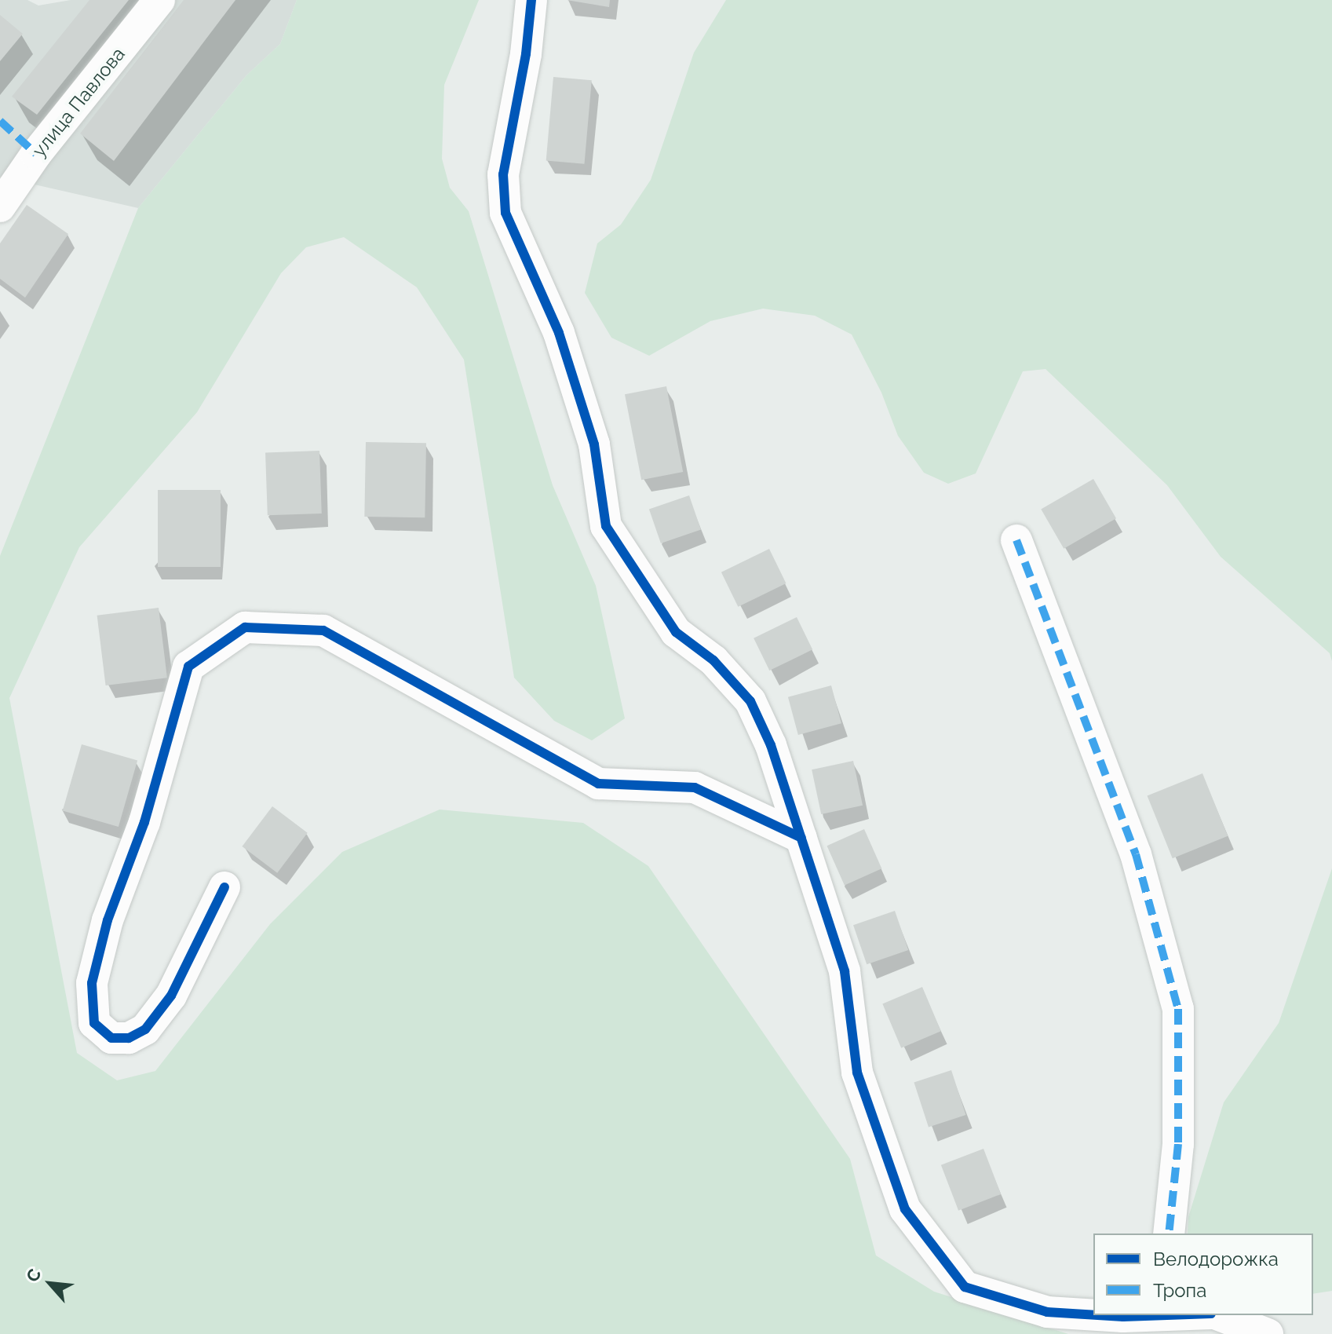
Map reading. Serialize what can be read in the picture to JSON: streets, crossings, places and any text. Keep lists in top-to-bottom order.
{
  "streets": {
    "street": ["улица Павлова"]
  },
  "legend": ["Велодорожка", "Тропа"],
  "north": "top left"
}
